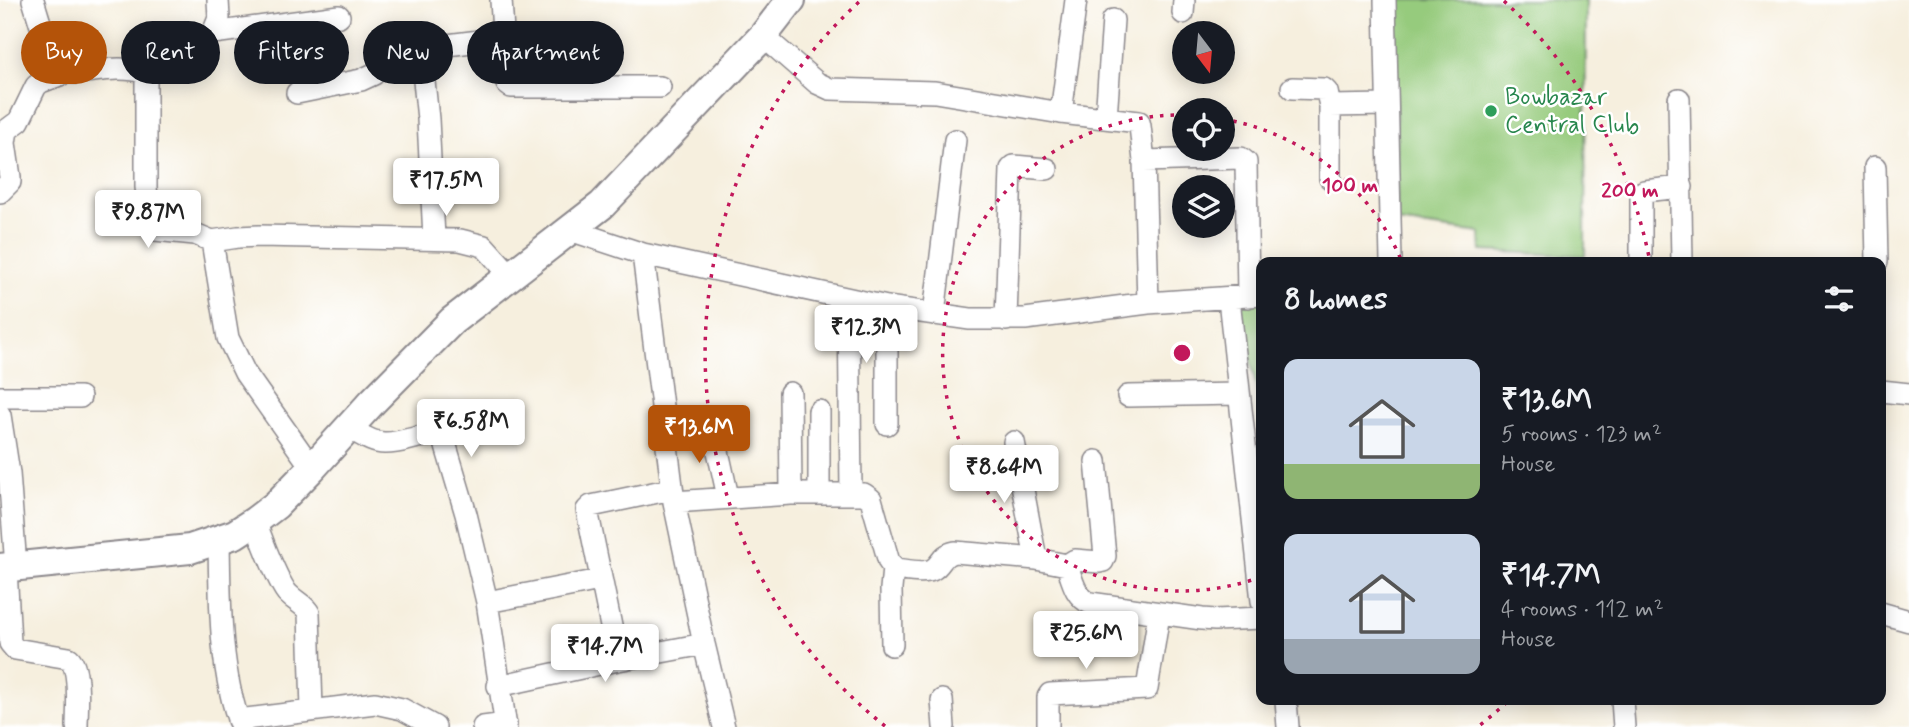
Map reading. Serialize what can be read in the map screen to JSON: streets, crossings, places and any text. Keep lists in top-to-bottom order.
{
  "places": ["Bowbazar Central Club"],
  "north": "bottom",
  "page": {
    "chip": [
      "Buy",
      "Rent",
      "Filters",
      "New",
      "Apartment"
    ],
    "price": [
      "₹17.5M",
      "₹9.87M",
      "₹12.3M",
      "₹6.58M",
      "₹13.6M",
      "₹8.64M",
      "₹25.6M",
      "₹14.7M"
    ],
    "heading": "8 homes",
    "list": [
      {
        "name": "₹13.6M",
        "note": "5 rooms · 123 m² · House"
      },
      {
        "name": "₹14.7M",
        "note": "4 rooms · 112 m² · House"
      }
    ]
  },
  "rings": ["100 m", "200 m"]
}
